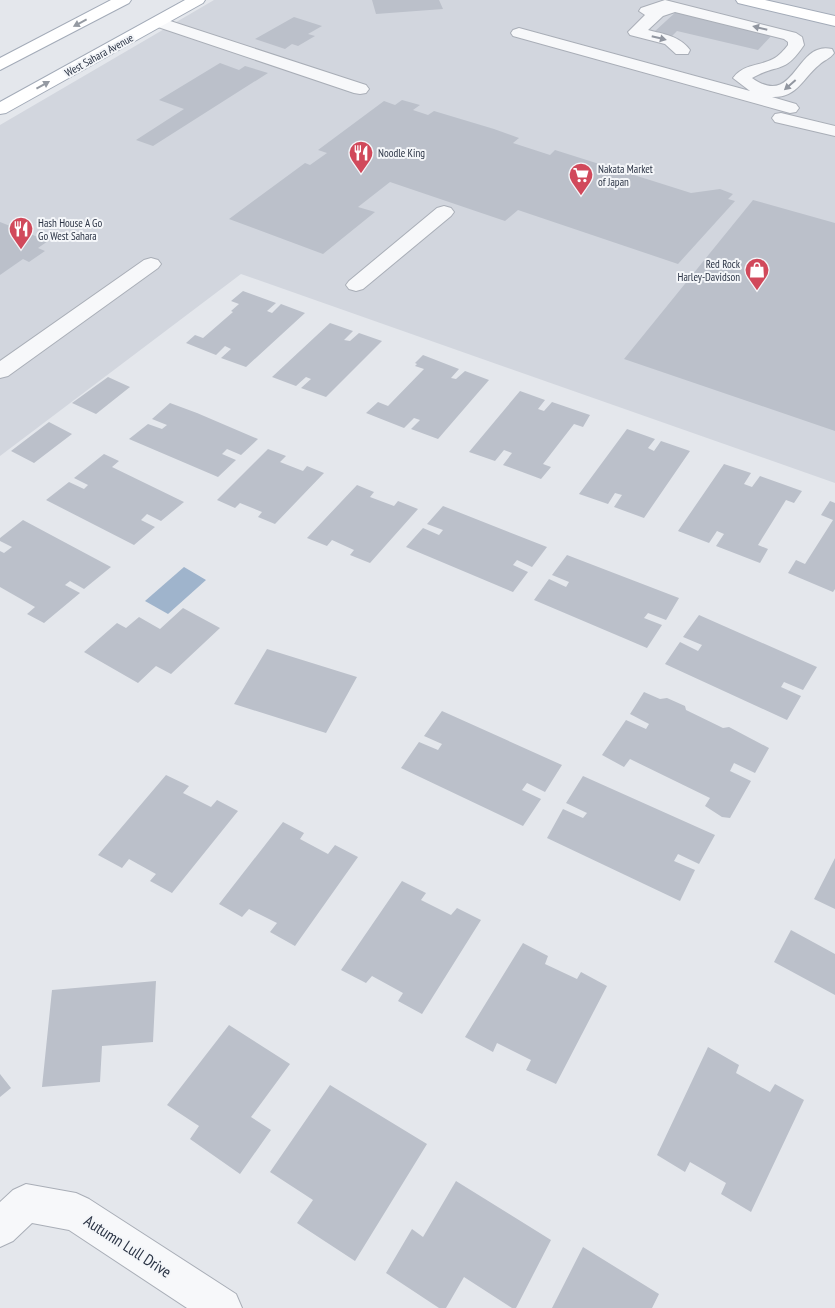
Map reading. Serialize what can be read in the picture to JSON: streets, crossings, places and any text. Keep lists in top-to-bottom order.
{
  "streets": {
    "main road": ["West Sahara Avenue"],
    "street": ["Autumn Lull Drive"]
  },
  "places": {
    "restaurant": ["Noodle King", "Hash House A Go Go West Sahara"],
    "supermarket": ["Nakata Market of Japan"],
    "shop": ["Red Rock Harley-Davidson"]
  }
}
